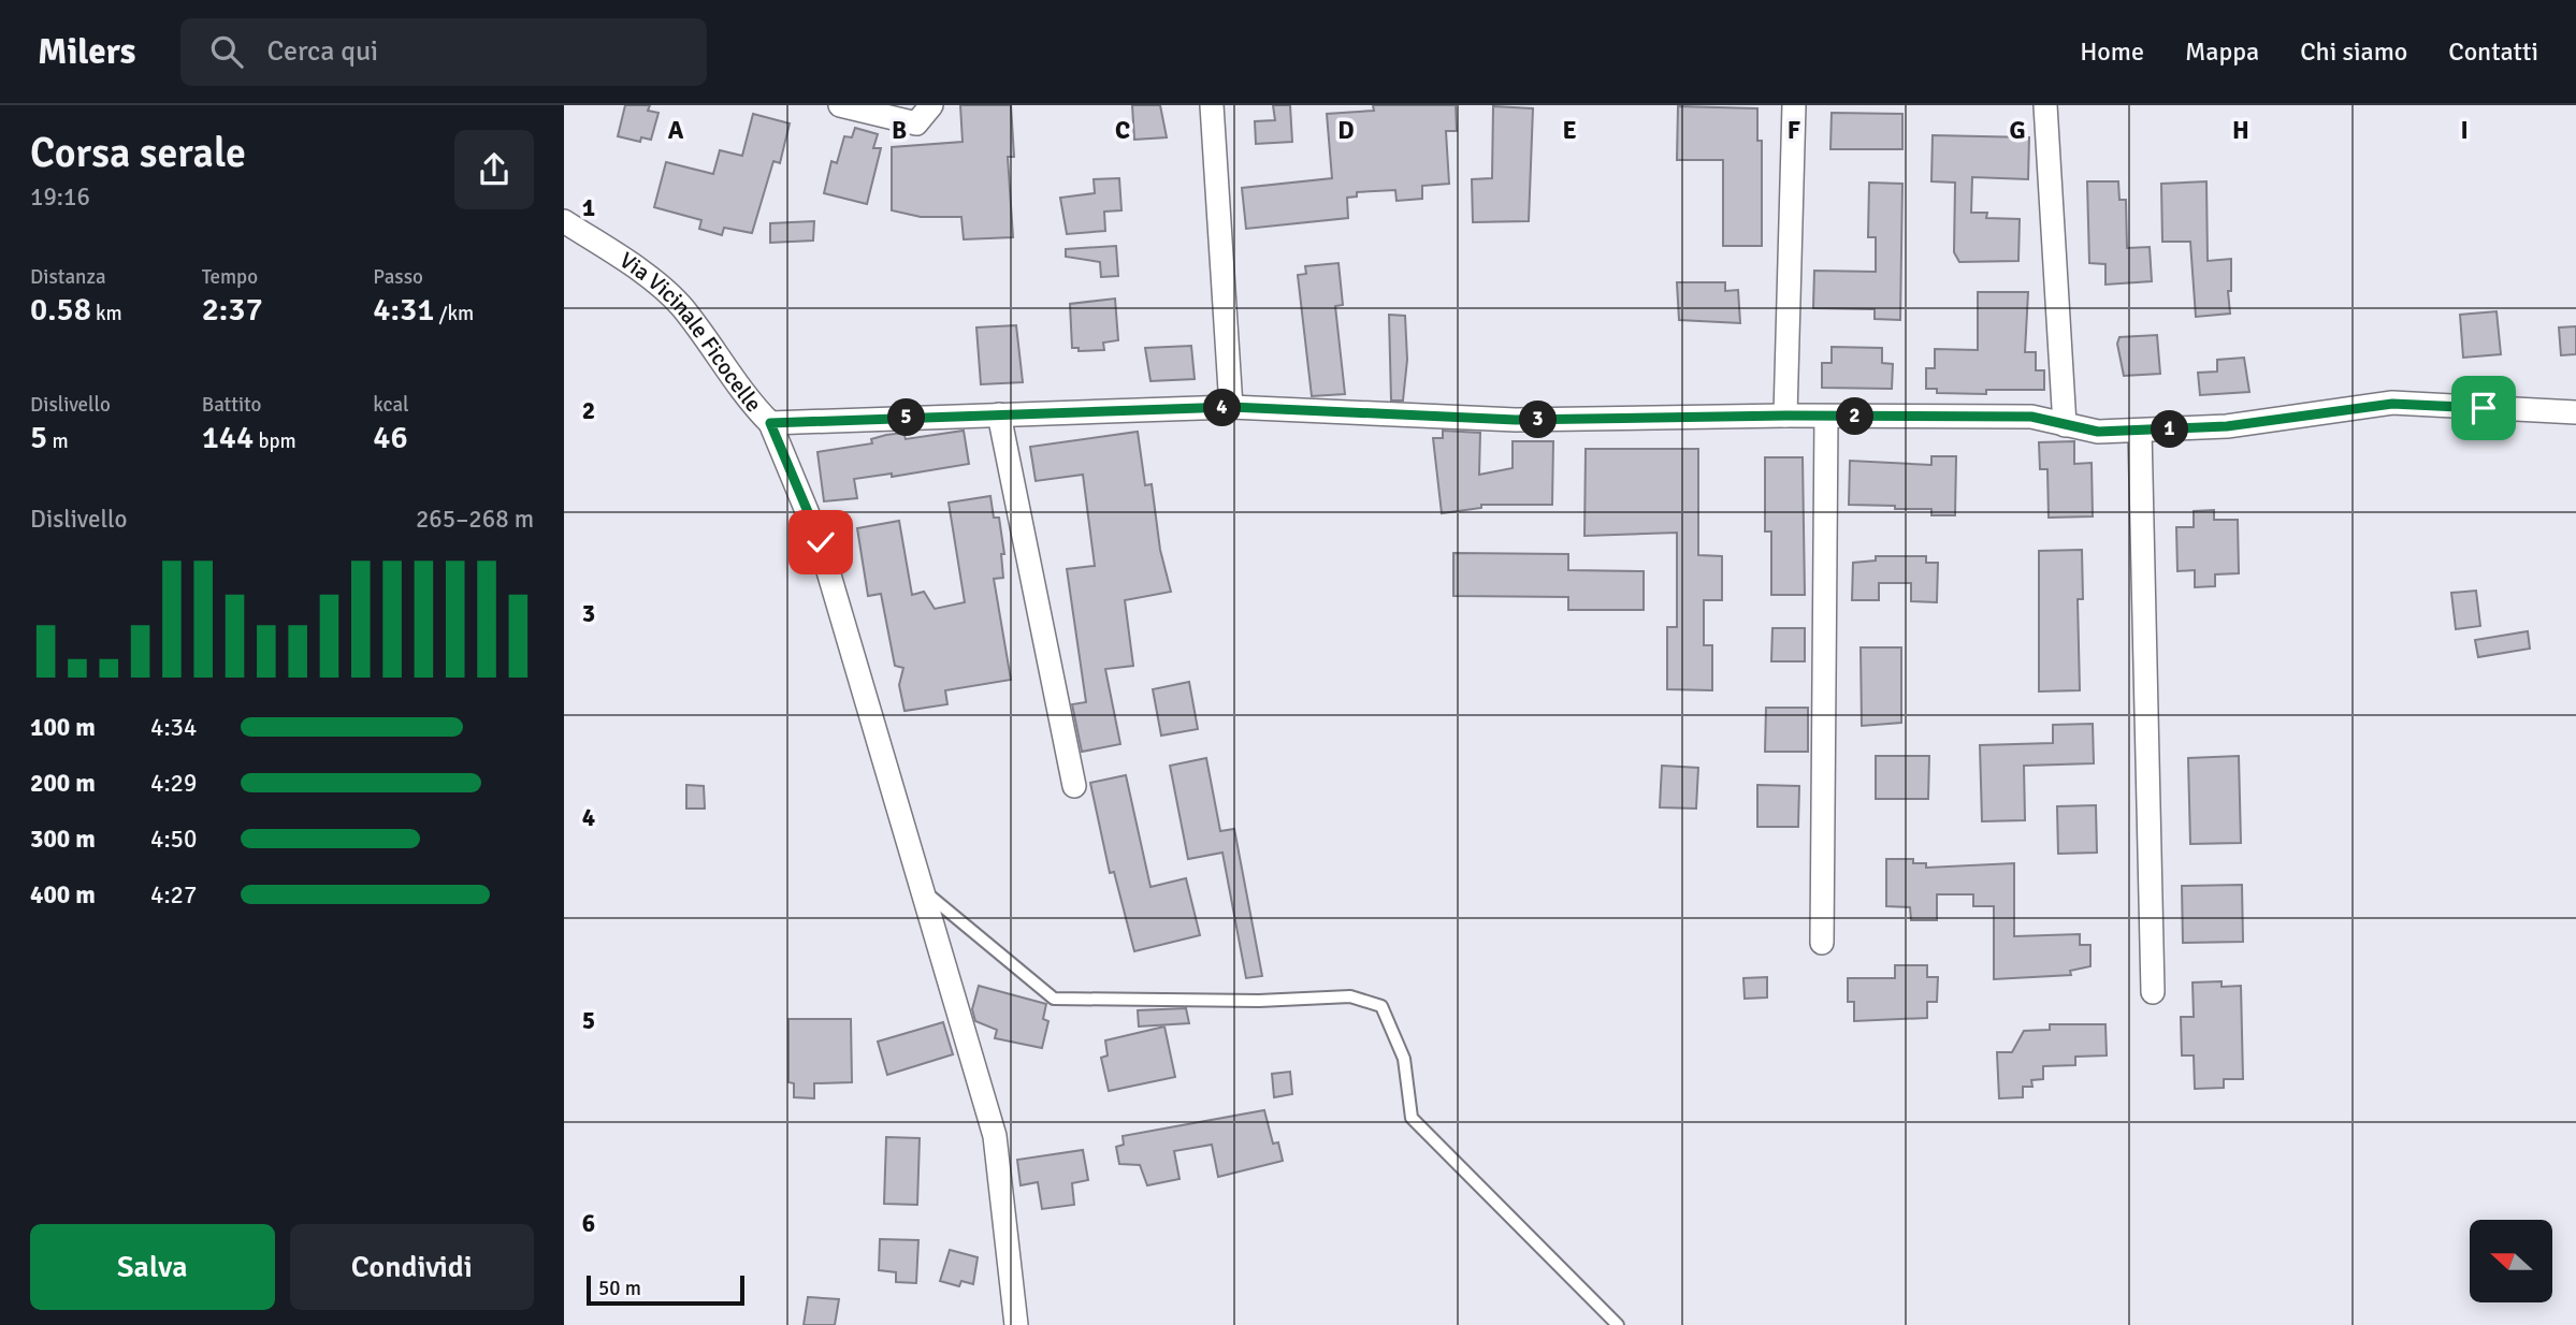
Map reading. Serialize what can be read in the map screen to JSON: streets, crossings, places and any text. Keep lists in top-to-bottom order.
{
  "streets": {
    "street": ["Via Vicinale Ficocelle"]
  },
  "scale_bar": "50 m",
  "north": "left",
  "page": {
    "header": "Milers",
    "search": "Cerca qui",
    "nav": [
      "Home",
      "Mappa",
      "Chi siamo",
      "Contatti"
    ],
    "heading": ["Corsa serale", "19:16"],
    "stats": [
      ["Distanza", "0.58 km"],
      ["Tempo", "2:37"],
      ["Passo", "4:31 /km"],
      ["Dislivello", "5 m"],
      ["Battito", "144 bpm"],
      ["kcal", "46"]
    ],
    "pins": [
      "4",
      "2",
      "5",
      "3",
      "1"
    ],
    "chart": ["Dislivello", "265–268 m"],
    "list": [
      {
        "name": "100 m",
        "note": "4:34"
      },
      {
        "name": "200 m",
        "note": "4:29"
      },
      {
        "name": "300 m",
        "note": "4:50"
      },
      {
        "name": "400 m",
        "note": "4:27"
      }
    ],
    "buttons": ["Salva", "Condividi"],
    "scale": "50 m"
  },
  "grid": {
    "columns": [
      "A",
      "B",
      "C",
      "D",
      "E",
      "F",
      "G",
      "H",
      "I"
    ],
    "rows": [
      "1",
      "2",
      "3",
      "4",
      "5",
      "6"
    ]
  }
}
